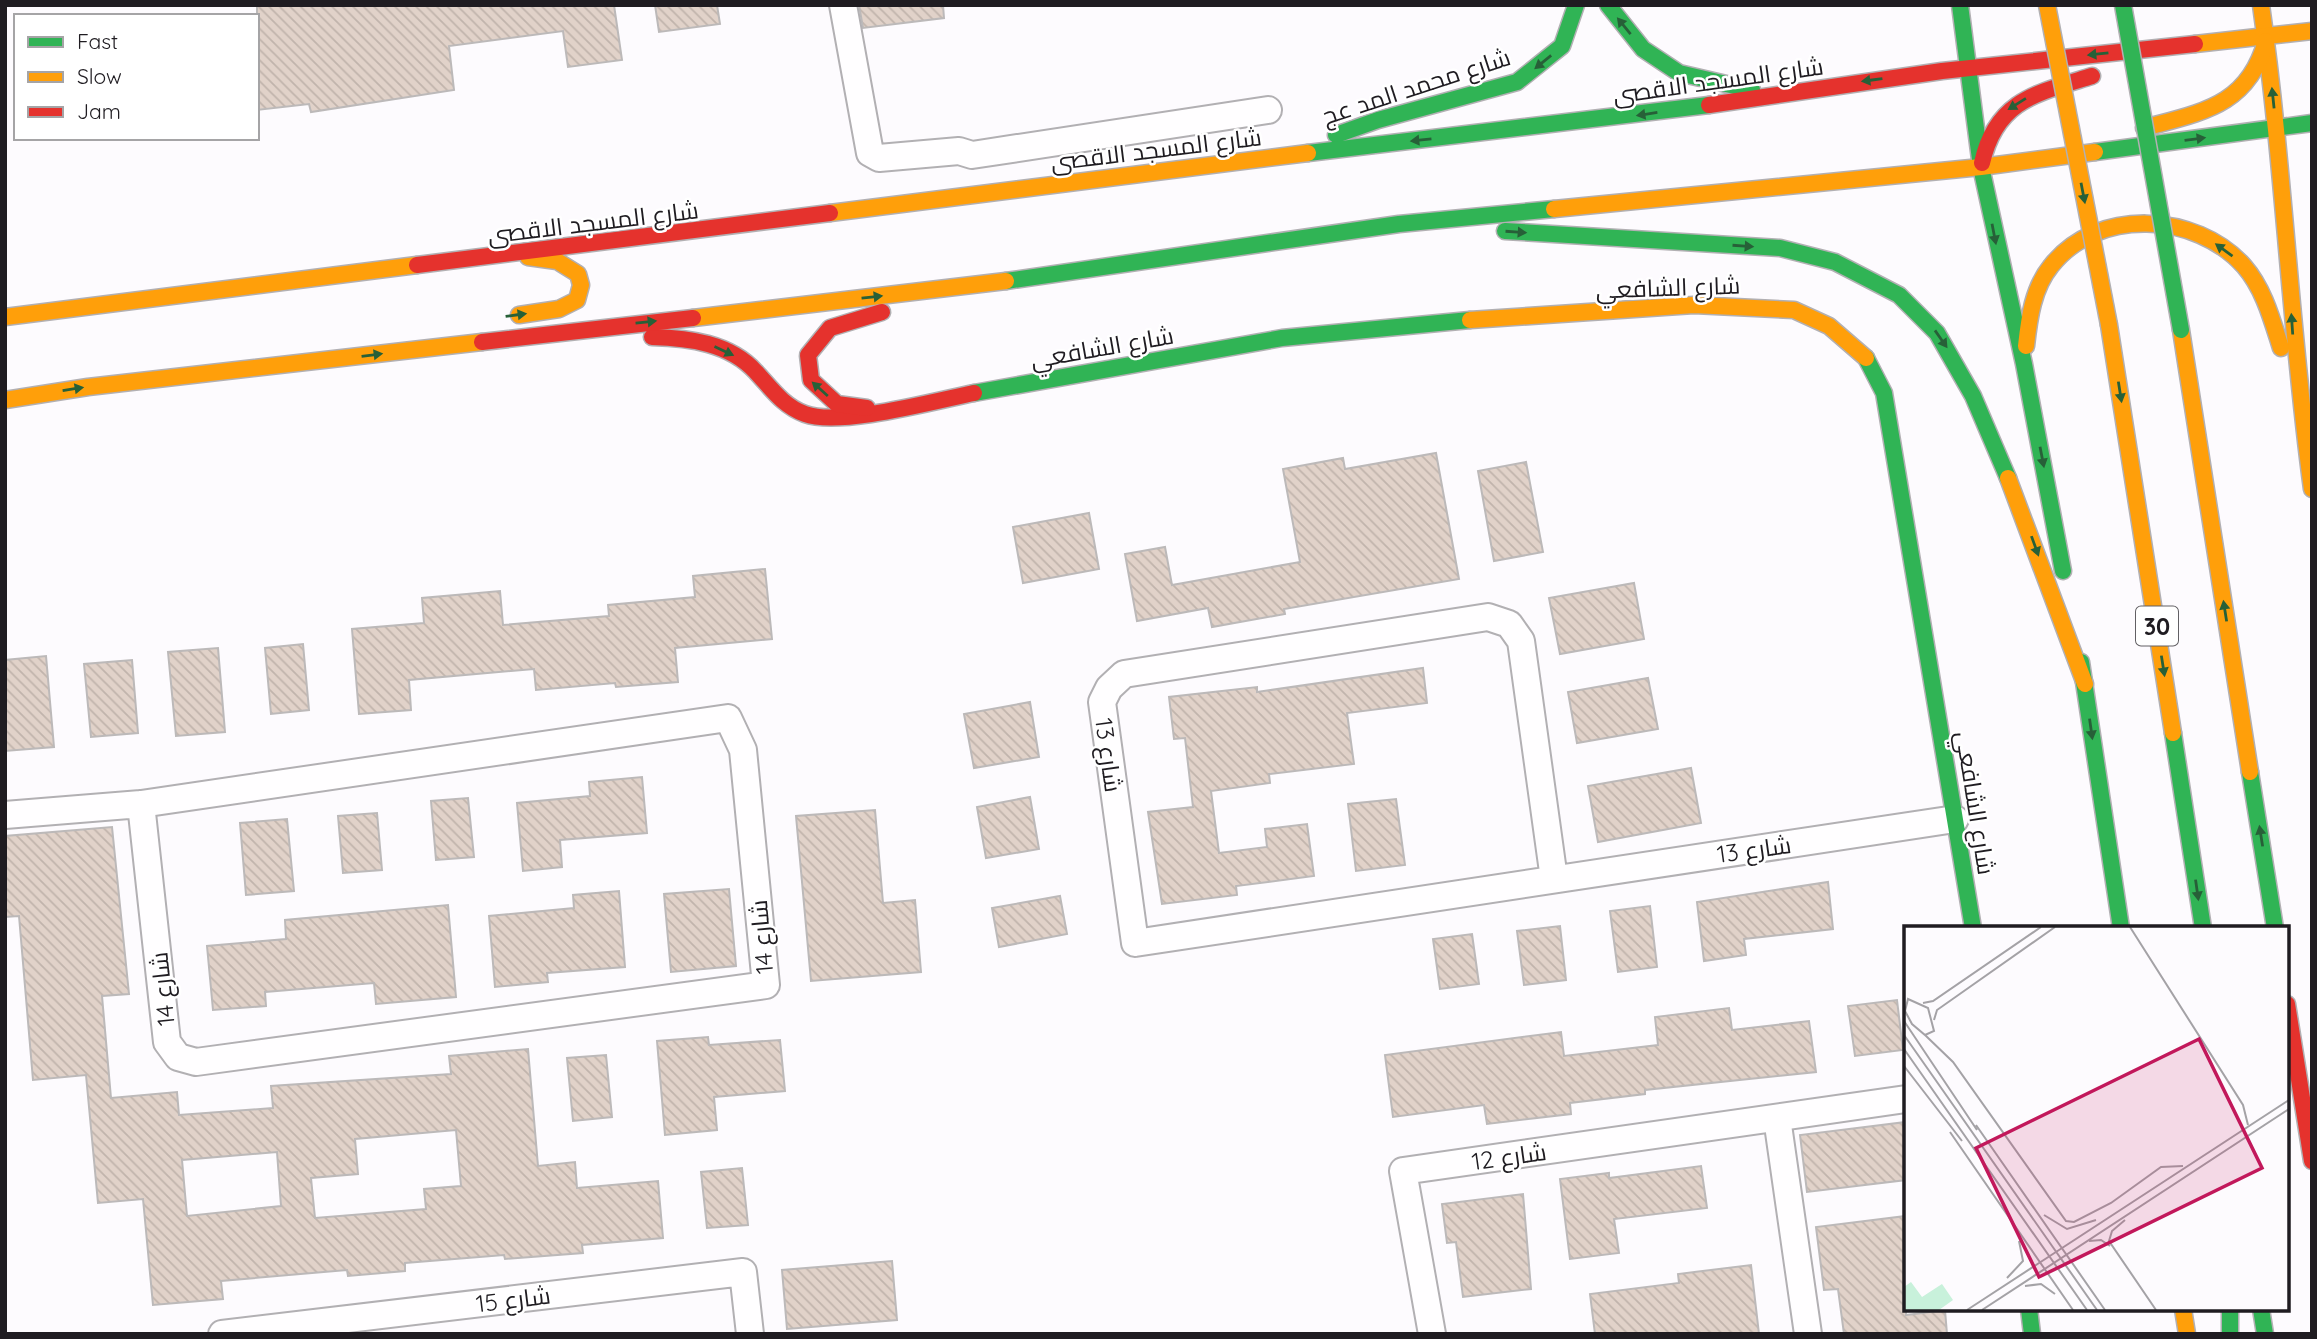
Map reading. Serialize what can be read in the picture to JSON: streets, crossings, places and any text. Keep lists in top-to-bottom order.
{
  "streets": {
    "main road": [
      "شارع المسجد الاقصى",
      "شارع محمد المد عج",
      "شارع الشافعي",
      "30"
    ],
    "street": [
      "شارع 13",
      "شارع 14",
      "شارع 12",
      "شارع 15"
    ]
  },
  "crossings": [
    ["شارع المسجد الاقصى", "شارع محمد المد عج"],
    ["شارع الشافعي", "شارع 13"]
  ],
  "legend": ["Fast", "Slow", "Jam"]
}
